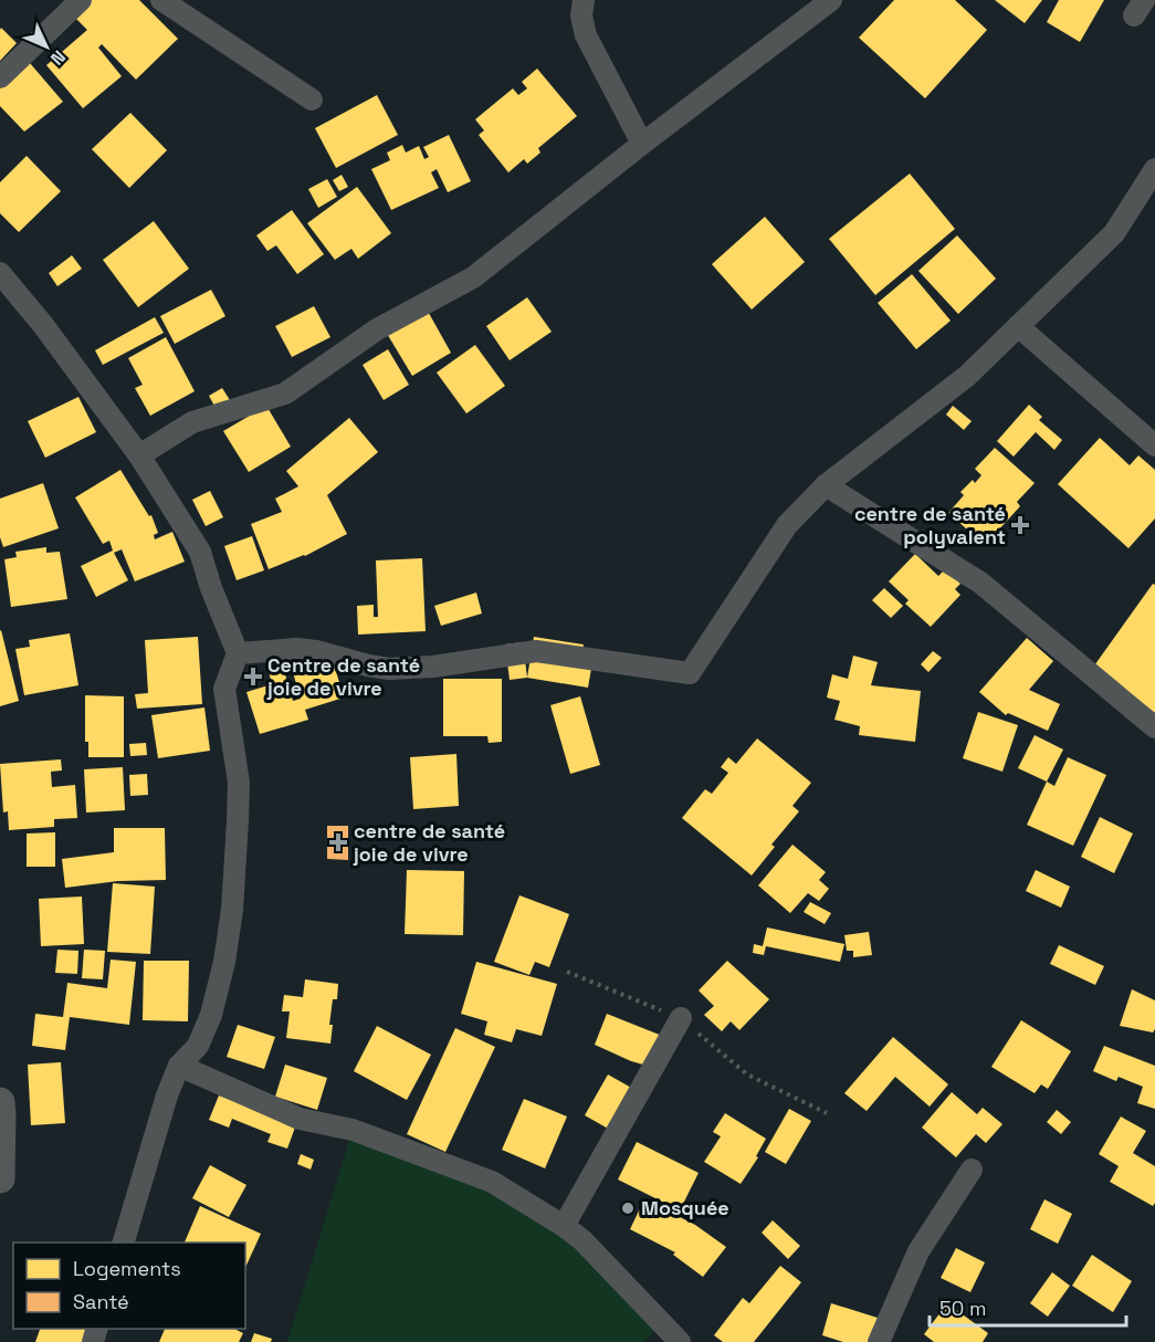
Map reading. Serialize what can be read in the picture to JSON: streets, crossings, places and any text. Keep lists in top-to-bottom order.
{
  "places": {
    "health": ["centre de santé polyvalent", "Centre de santé joie de vivre", "centre de santé joie de vivre"],
    "other": ["Mosquée"]
  },
  "legend": ["Logements", "Santé"],
  "scale_bar": "50 m",
  "north": "bottom right"
}
